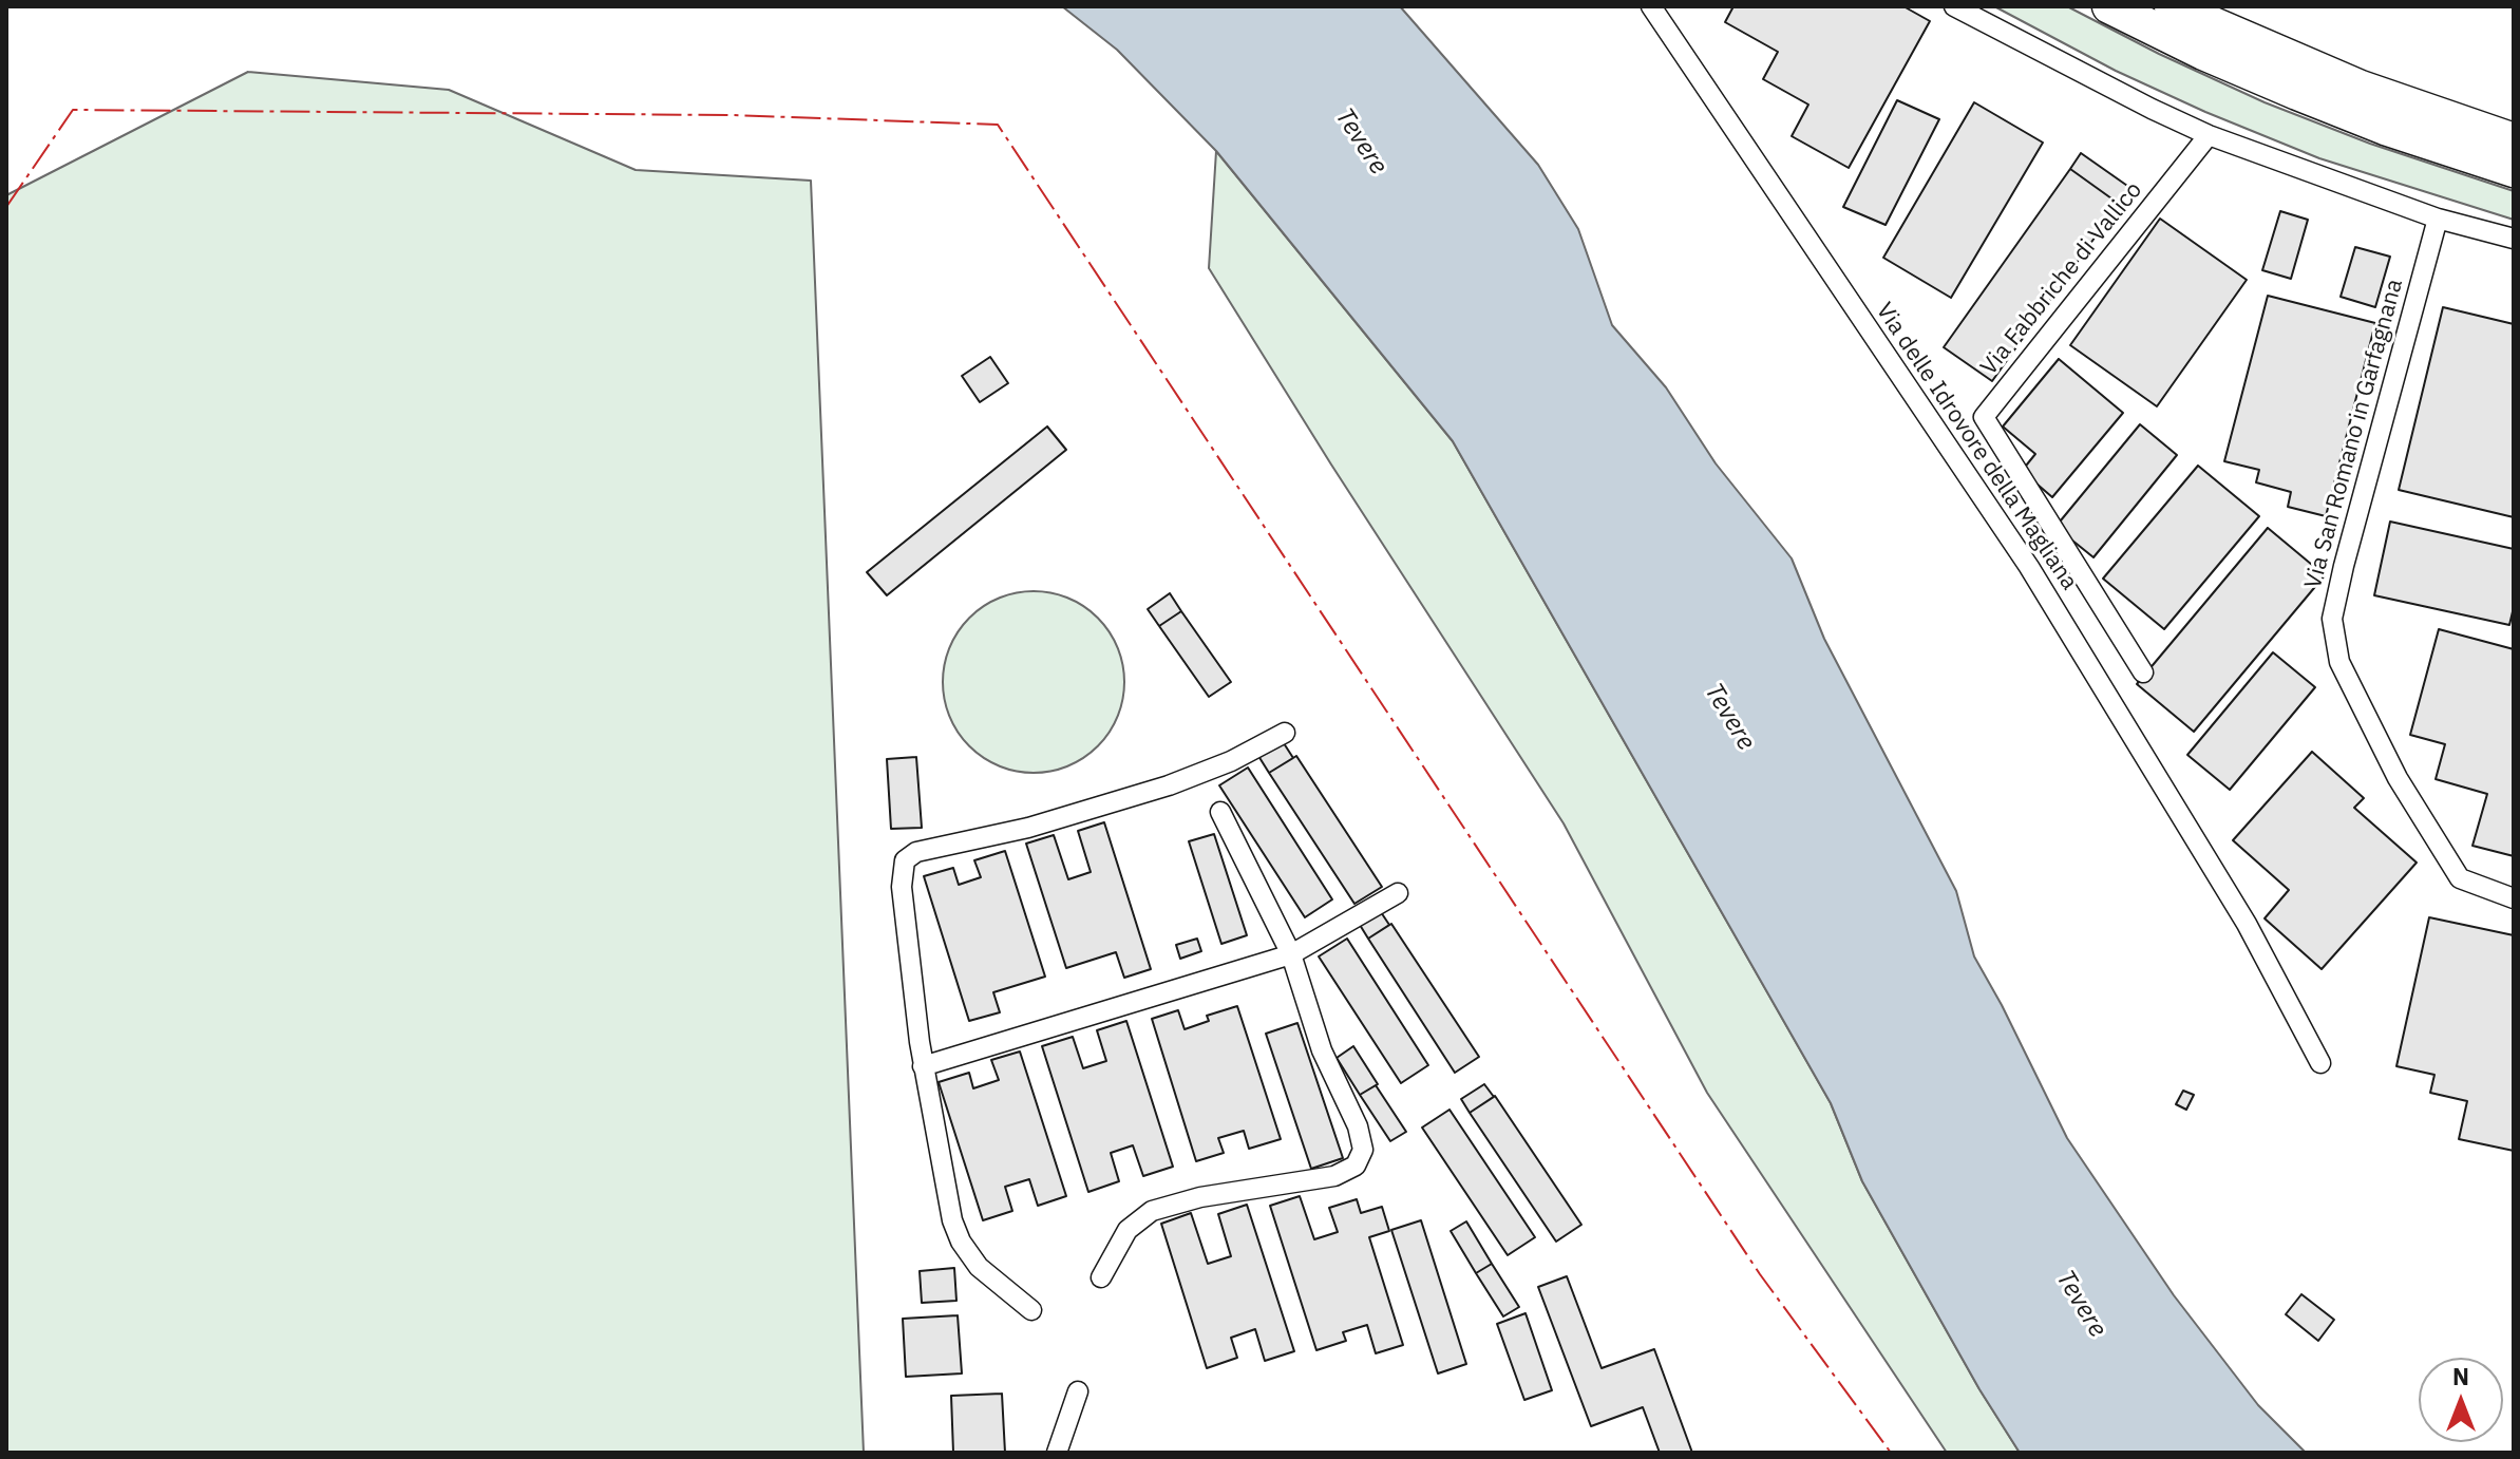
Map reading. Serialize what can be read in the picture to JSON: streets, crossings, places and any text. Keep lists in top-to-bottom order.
{
  "streets": {
    "street": ["Via Fabbriche di Vallico", "Via San Romano in Garfagnana", "Via delle Idrovore della Magliana"]
  },
  "water": ["Tevere"],
  "north": "top"
}
